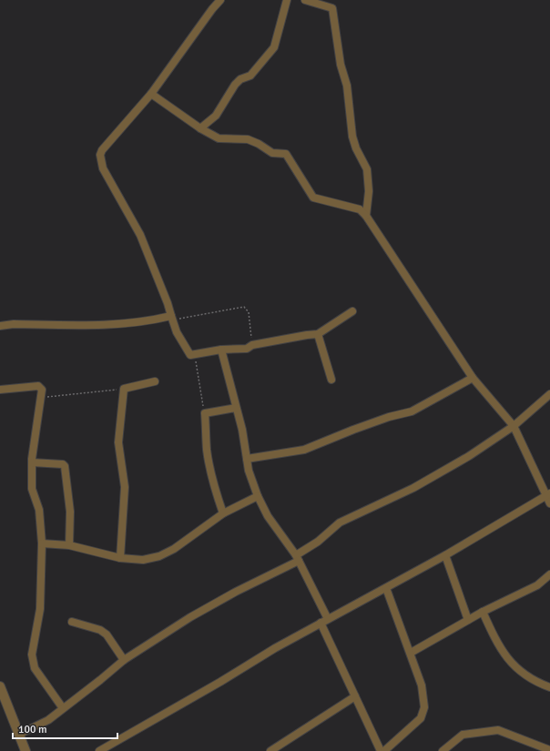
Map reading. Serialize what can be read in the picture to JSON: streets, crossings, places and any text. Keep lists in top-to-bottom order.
{
  "scale_bar": "100 m"
}
